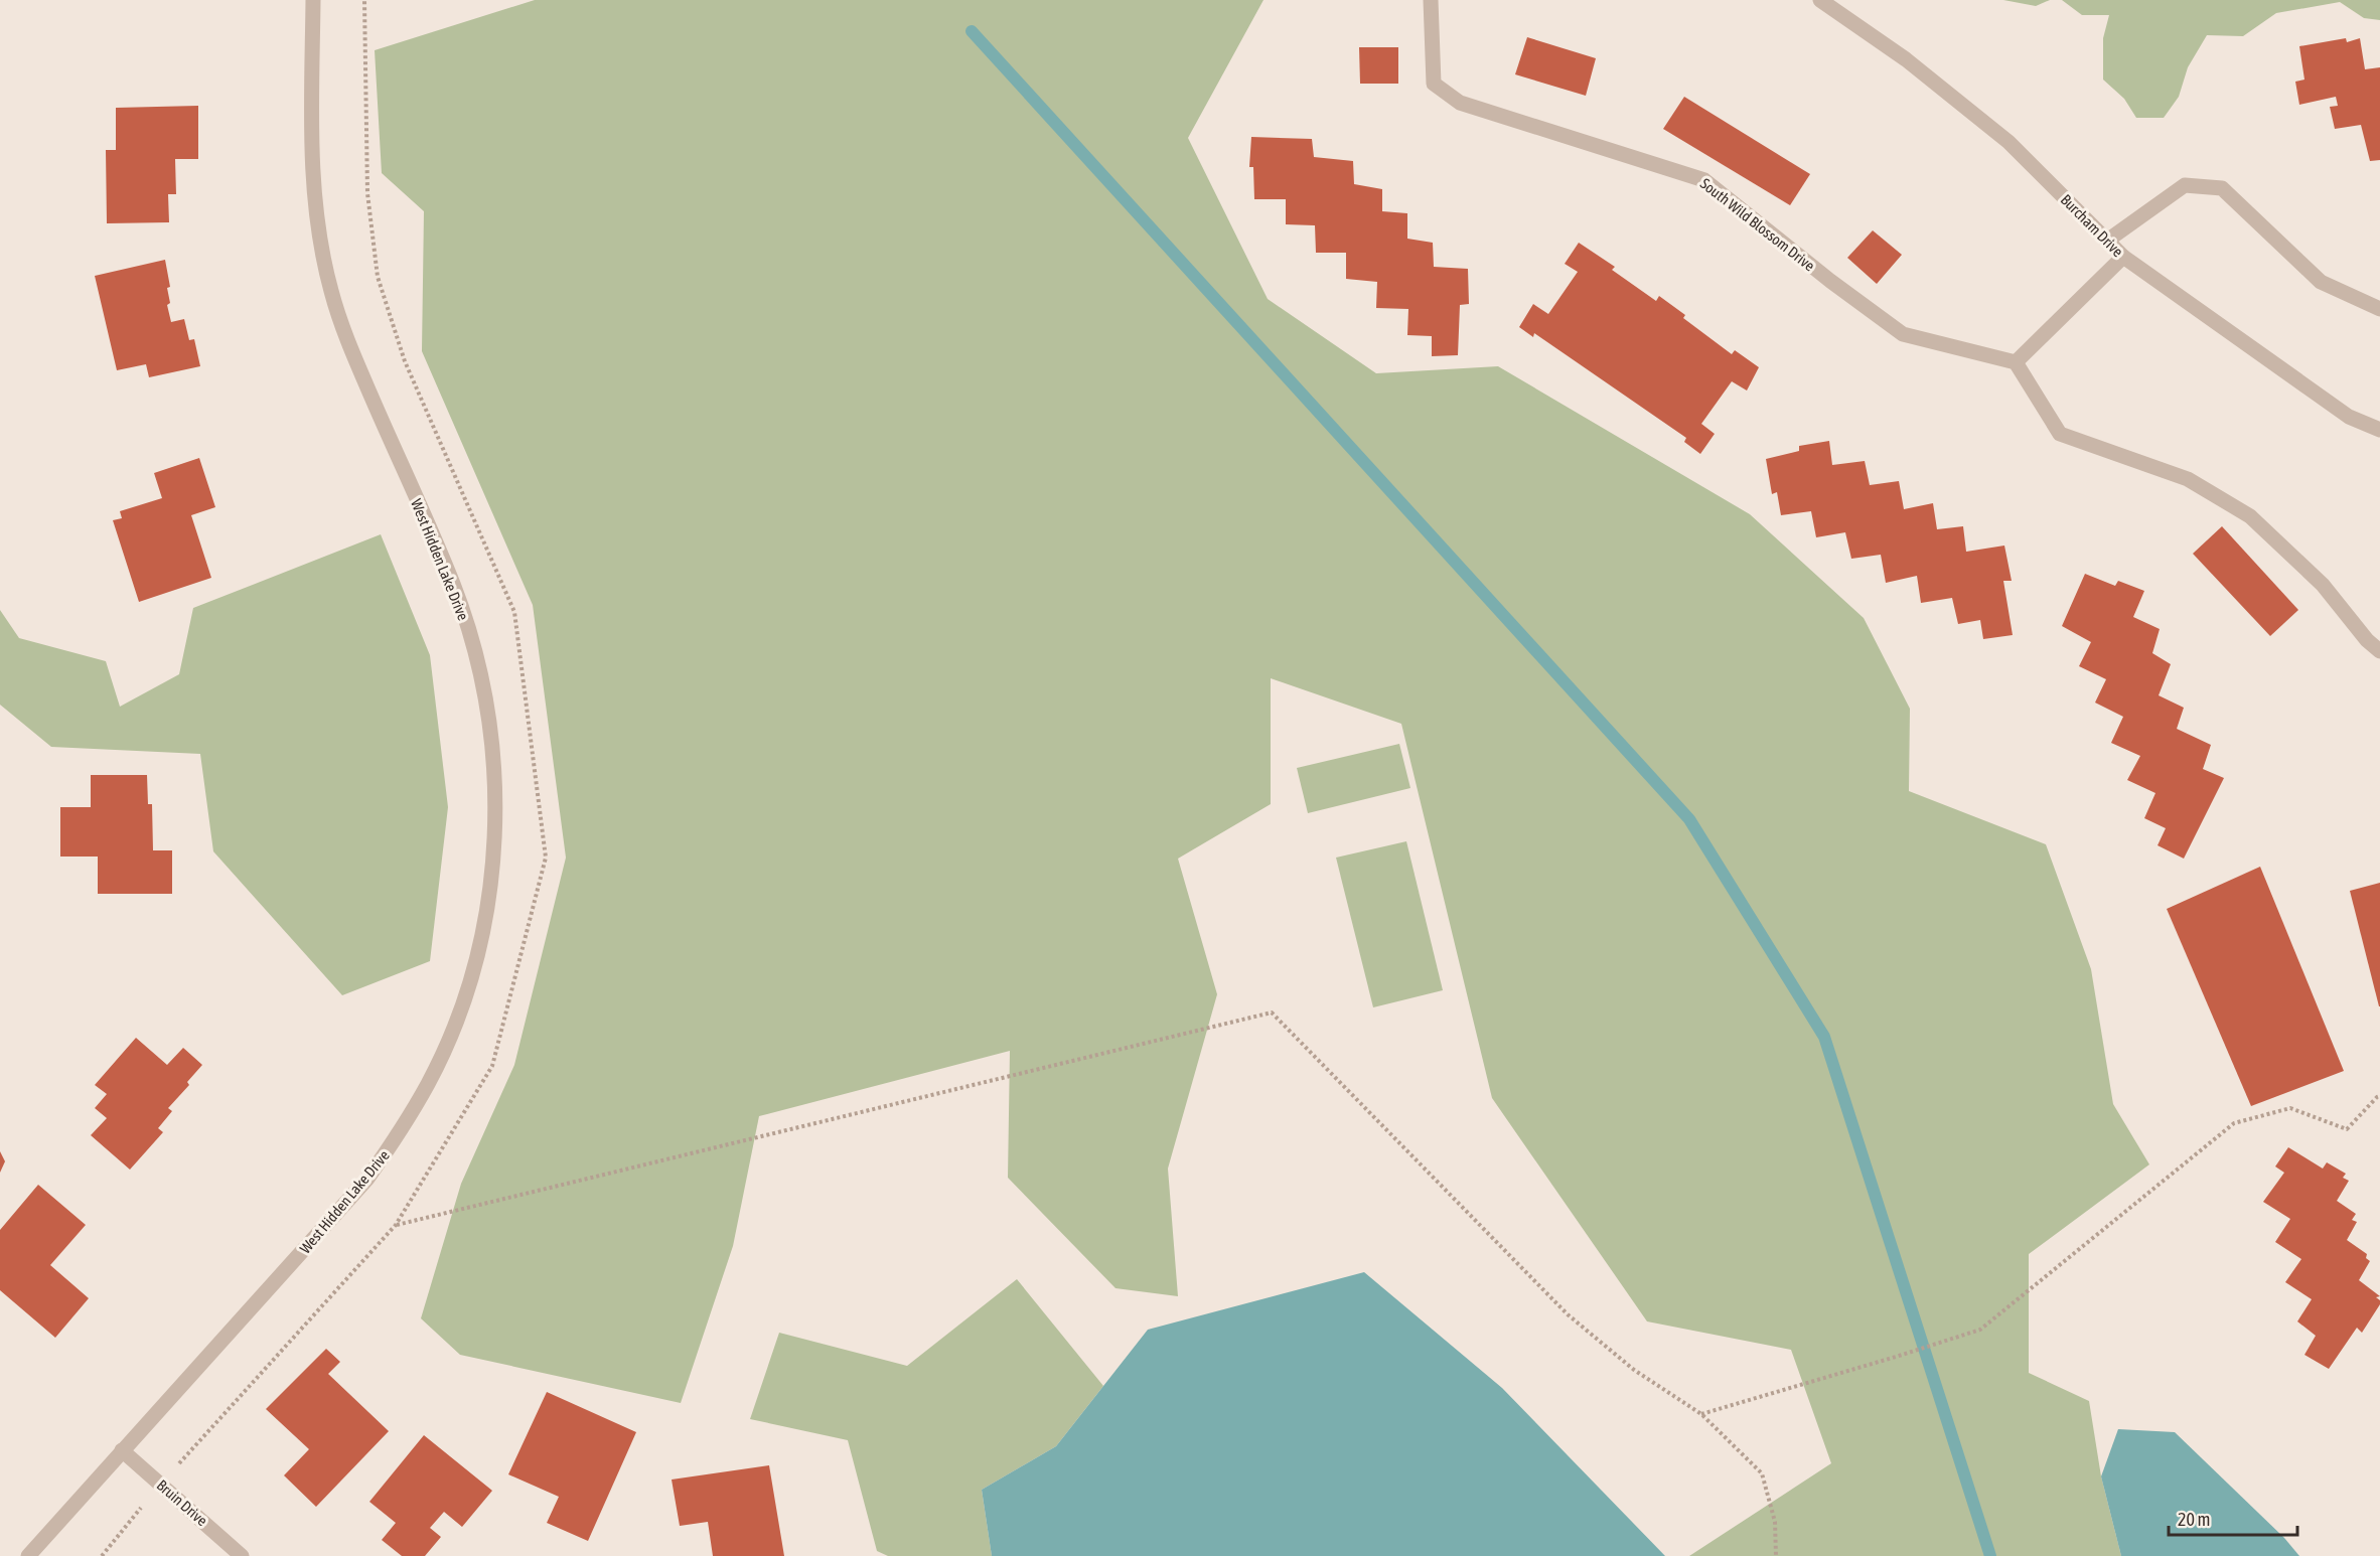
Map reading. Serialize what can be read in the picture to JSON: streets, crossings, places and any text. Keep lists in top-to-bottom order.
{
  "streets": {
    "street": [
      "South Wild Blossom Drive",
      "Burcham Drive",
      "West Hidden Lake Drive",
      "Bruin Drive"
    ]
  },
  "crossings": [
    ["West Hidden Lake Drive", "Bruin Drive"]
  ],
  "scale_bar": "20 m"
}
